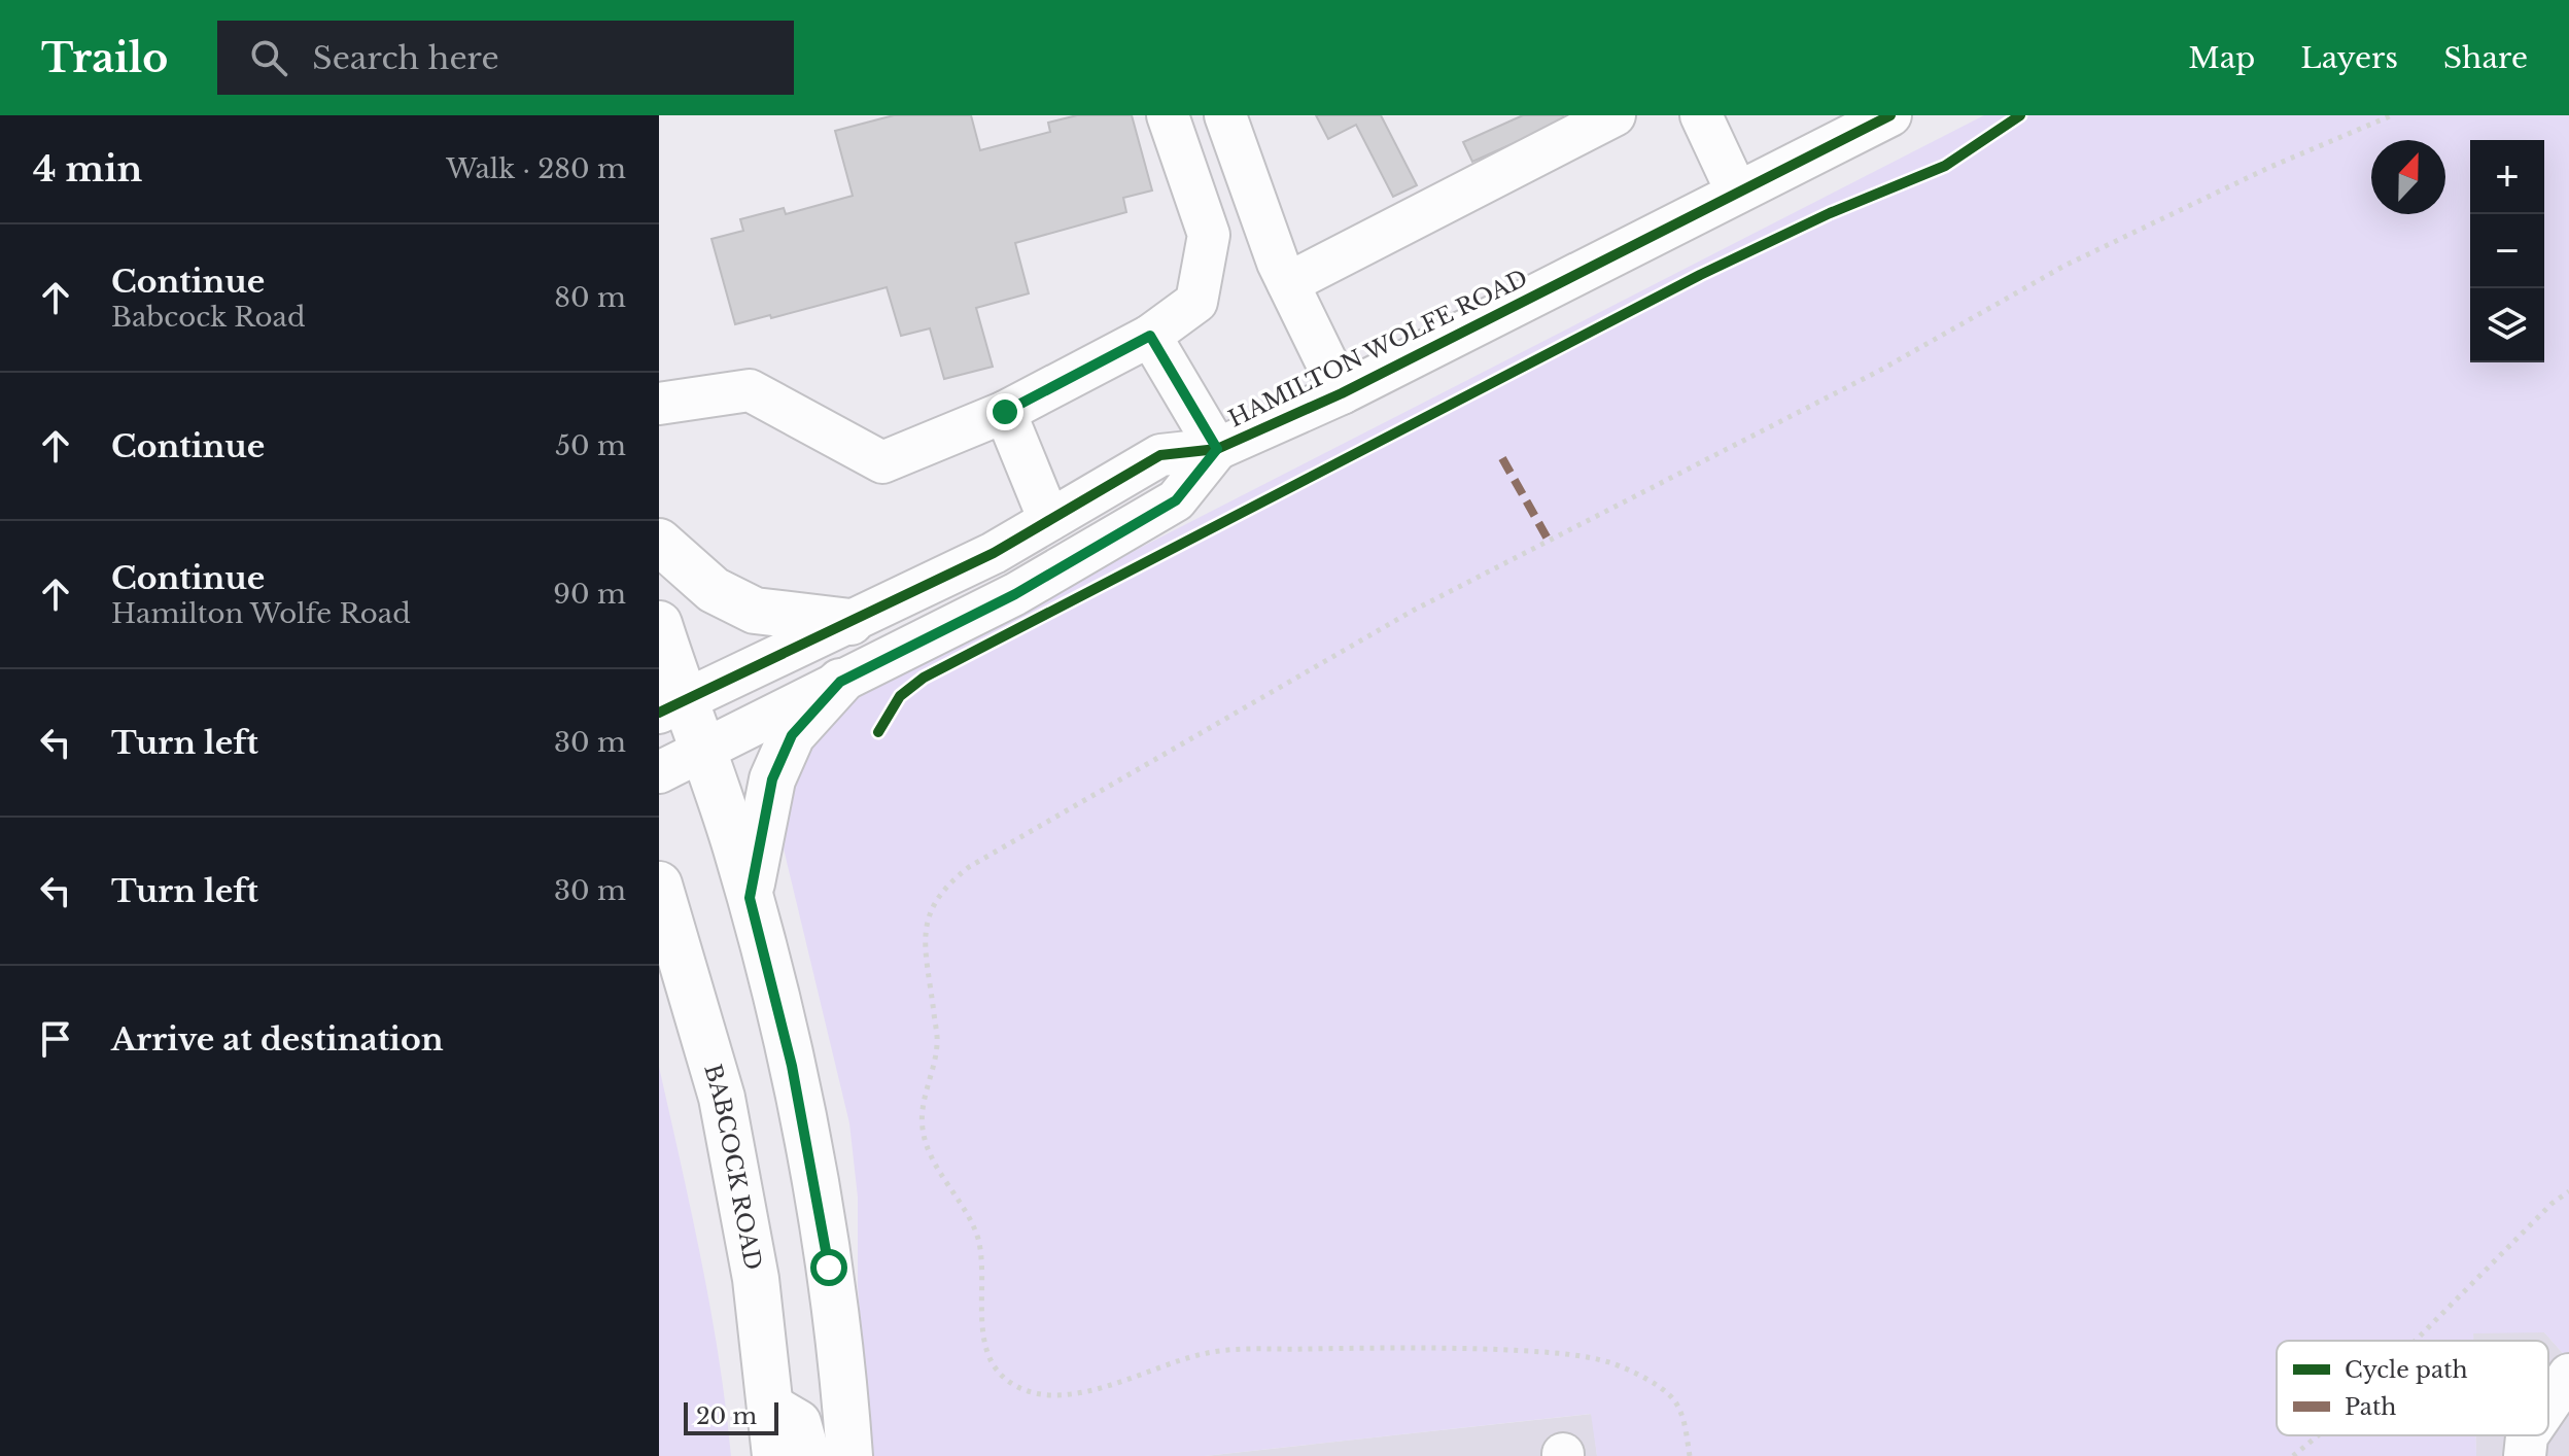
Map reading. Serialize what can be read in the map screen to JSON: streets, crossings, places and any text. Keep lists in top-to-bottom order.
{
  "streets": {
    "main road": ["BABCOCK ROAD"],
    "street": ["HAMILTON WOLFE ROAD"]
  },
  "legend": ["Cycle path", "Path"],
  "scale_bar": "20 m",
  "north": "top",
  "page": {
    "header": "Trailo",
    "search": "Search here",
    "nav": ["Map", "Layers", "Share"],
    "heading": ["4 min", "Walk · 280 m"],
    "map_buttons": ["+", "−"],
    "list": [
      ["Continue", "Babcock Road", "80 m"],
      ["Continue", "50 m"],
      ["Continue", "Hamilton Wolfe Road", "90 m"],
      ["Turn left", "30 m"],
      ["Turn left", "30 m"],
      "Arrive at destination"
    ],
    "scale": "20 m"
  }
}
